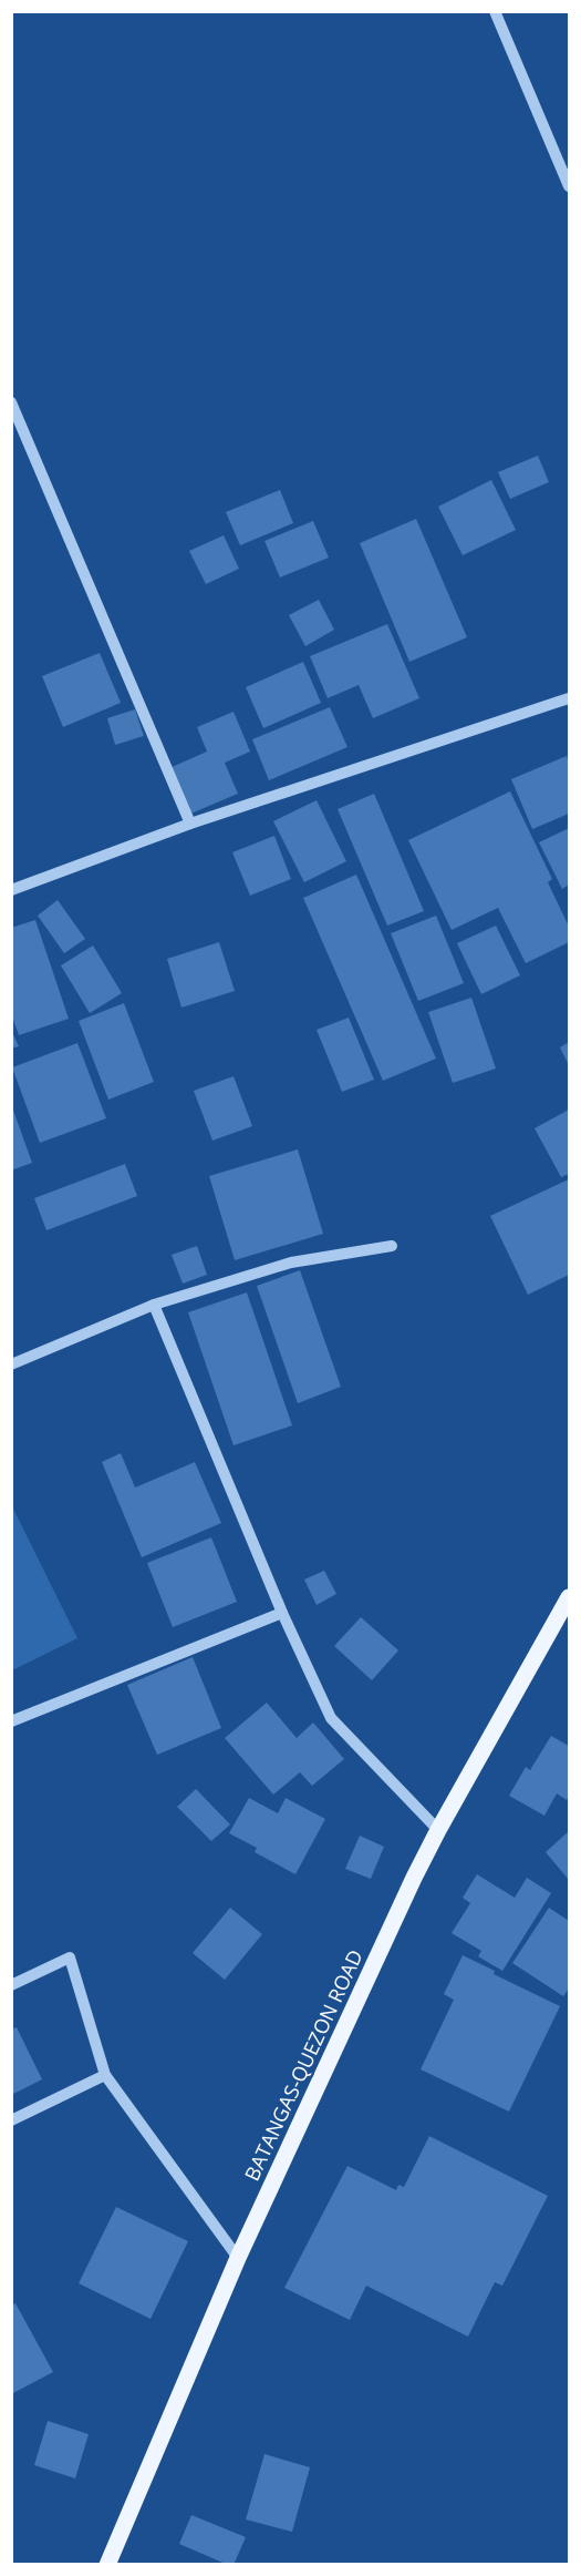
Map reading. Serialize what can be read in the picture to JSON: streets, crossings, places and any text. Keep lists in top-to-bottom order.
{
  "streets": {
    "main road": ["BATANGAS-QUEZON ROAD"]
  }
}
